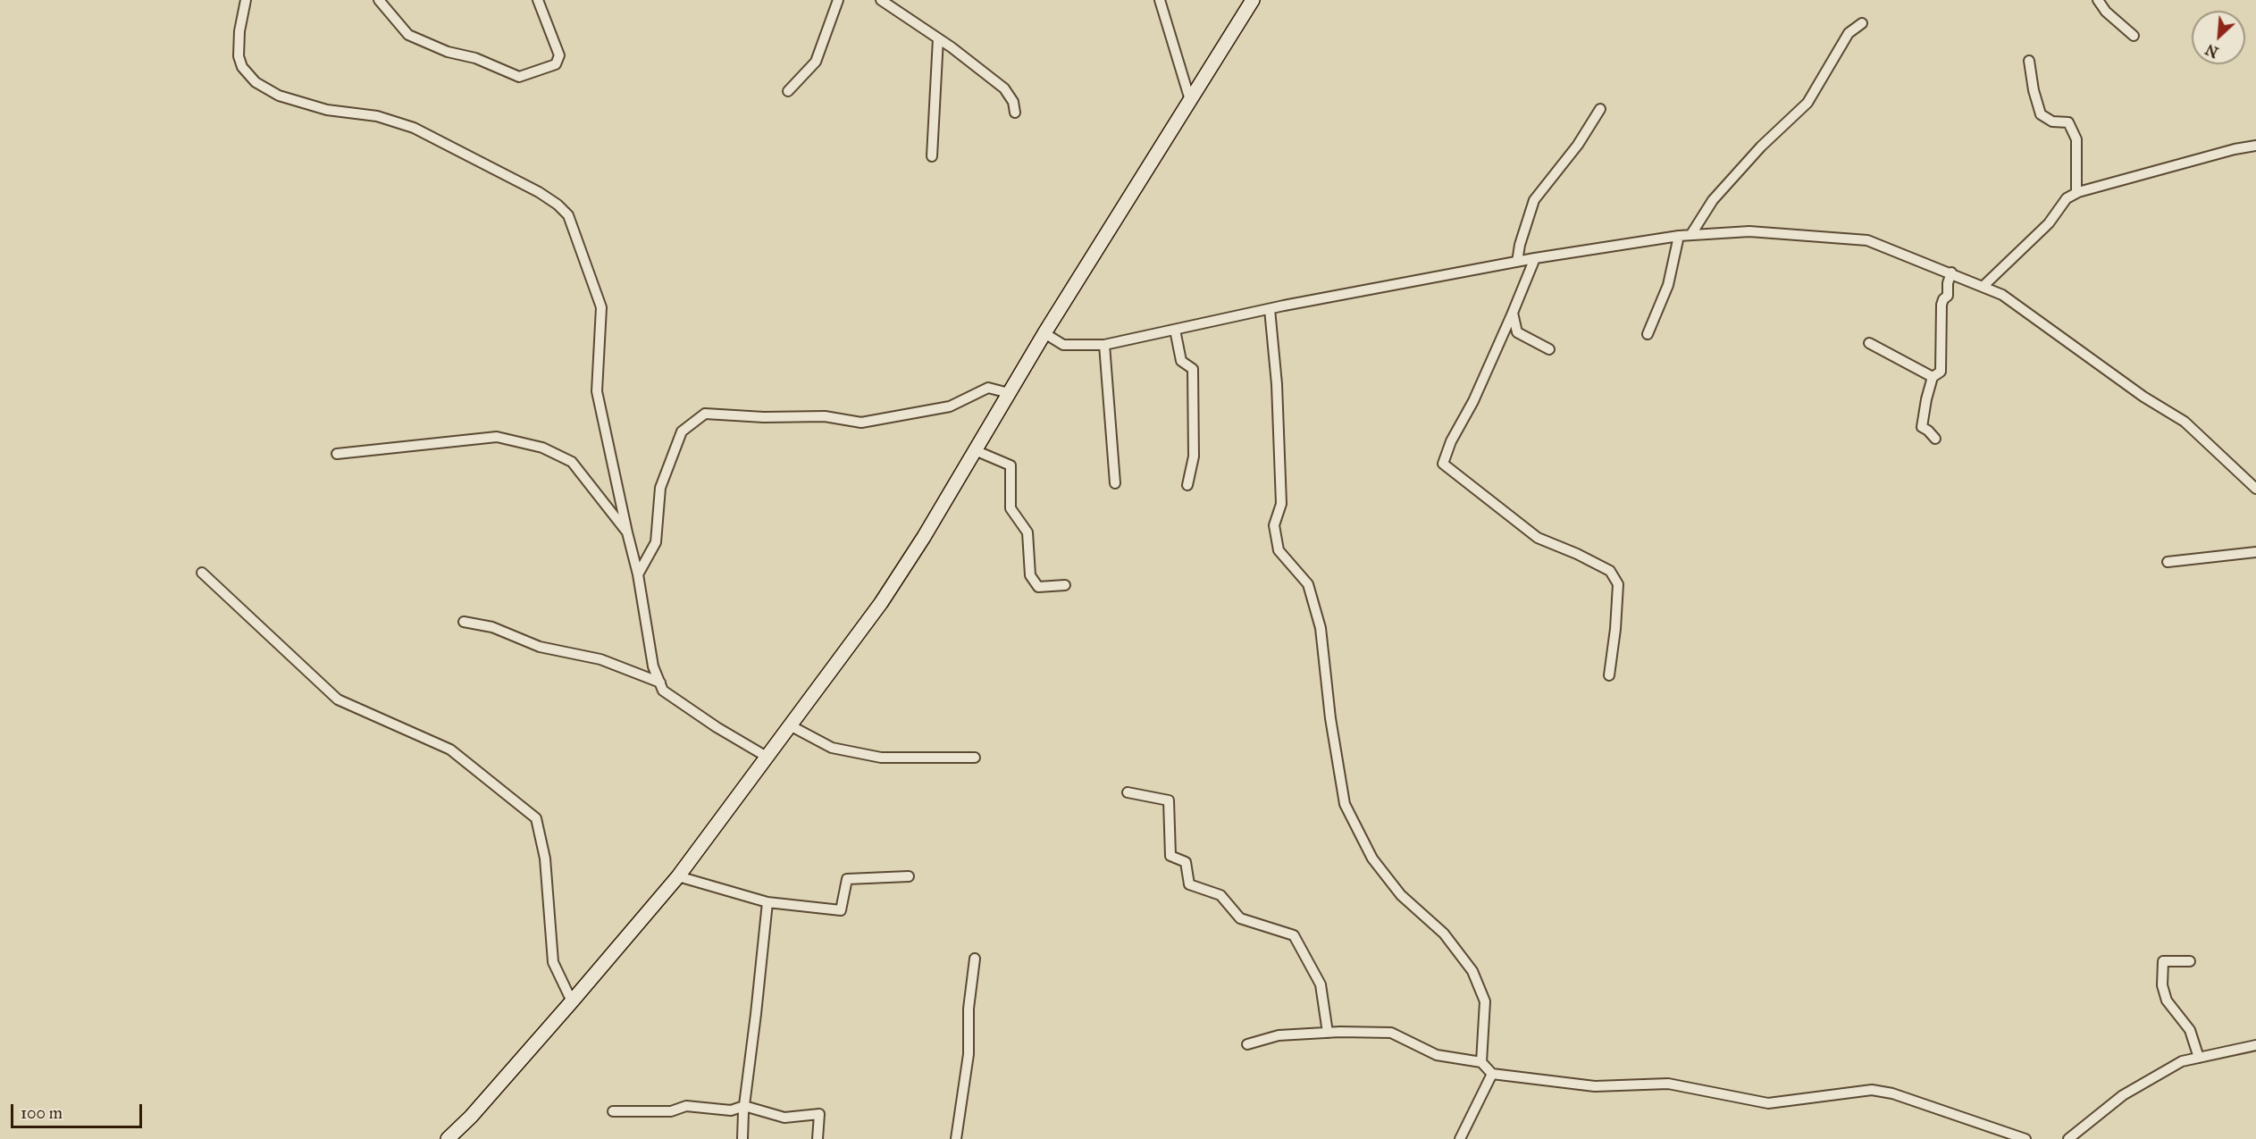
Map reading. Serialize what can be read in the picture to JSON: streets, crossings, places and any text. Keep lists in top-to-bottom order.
{
  "scale_bar": "100 m",
  "north": "bottom left"
}
